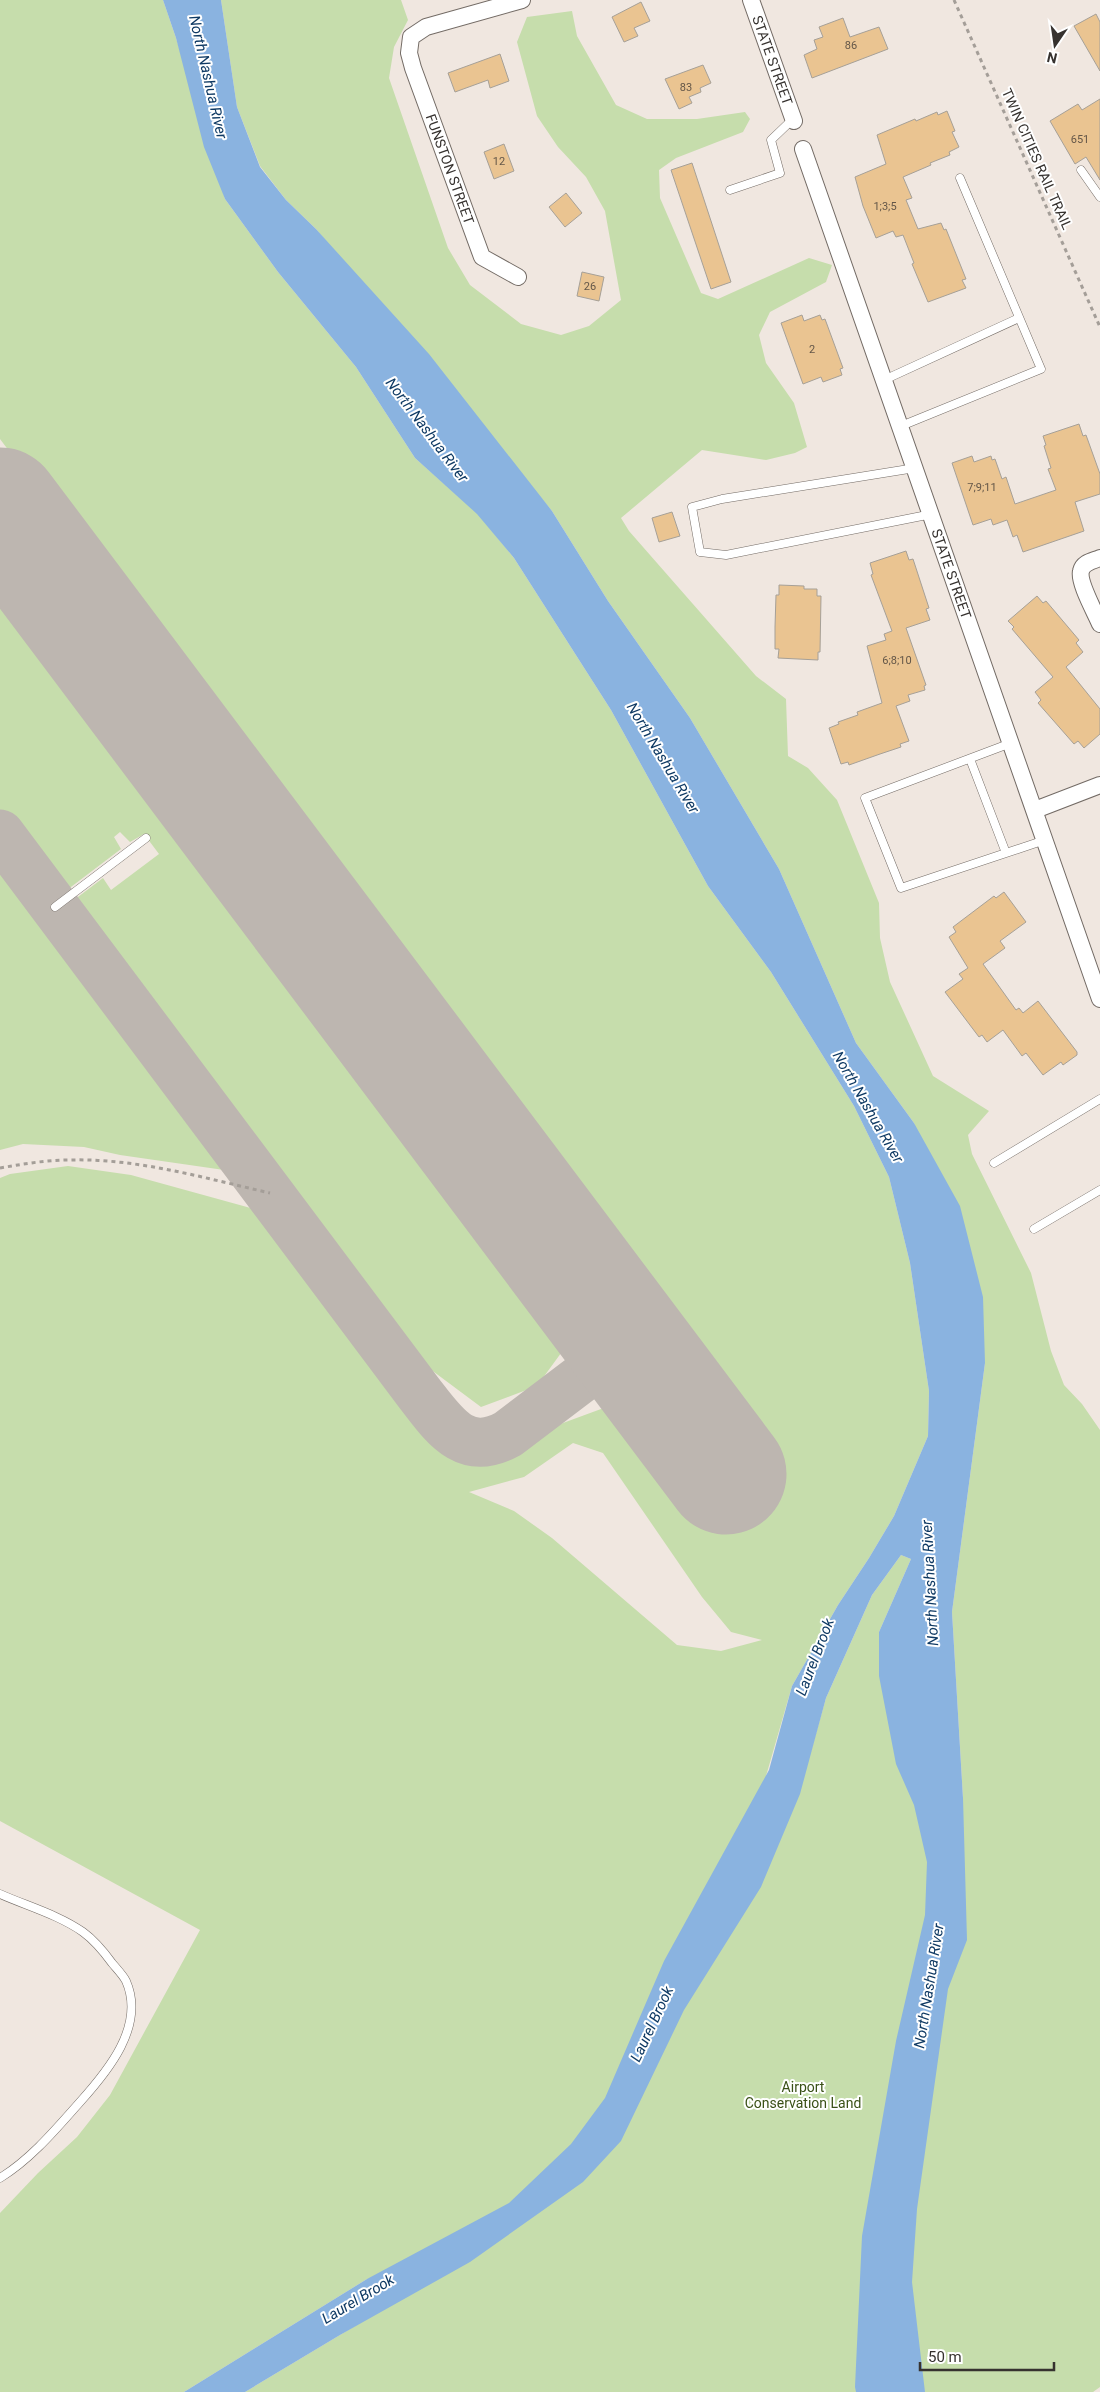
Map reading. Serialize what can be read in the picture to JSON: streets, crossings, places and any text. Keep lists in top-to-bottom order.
{
  "streets": {
    "street": ["STATE STREET", "FUNSTON STREET"],
    "path": ["TWIN CITIES RAIL TRAIL"]
  },
  "water": ["North Nashua River", "Laurel Brook"],
  "parks": ["Airport Conservation Land"],
  "house_numbers": [
    "86",
    "83",
    "651",
    "12",
    "1;3;5",
    "26",
    "2",
    "7;9;11",
    "6;8;10"
  ],
  "scale_bar": "50 m",
  "north": "bottom"
}
